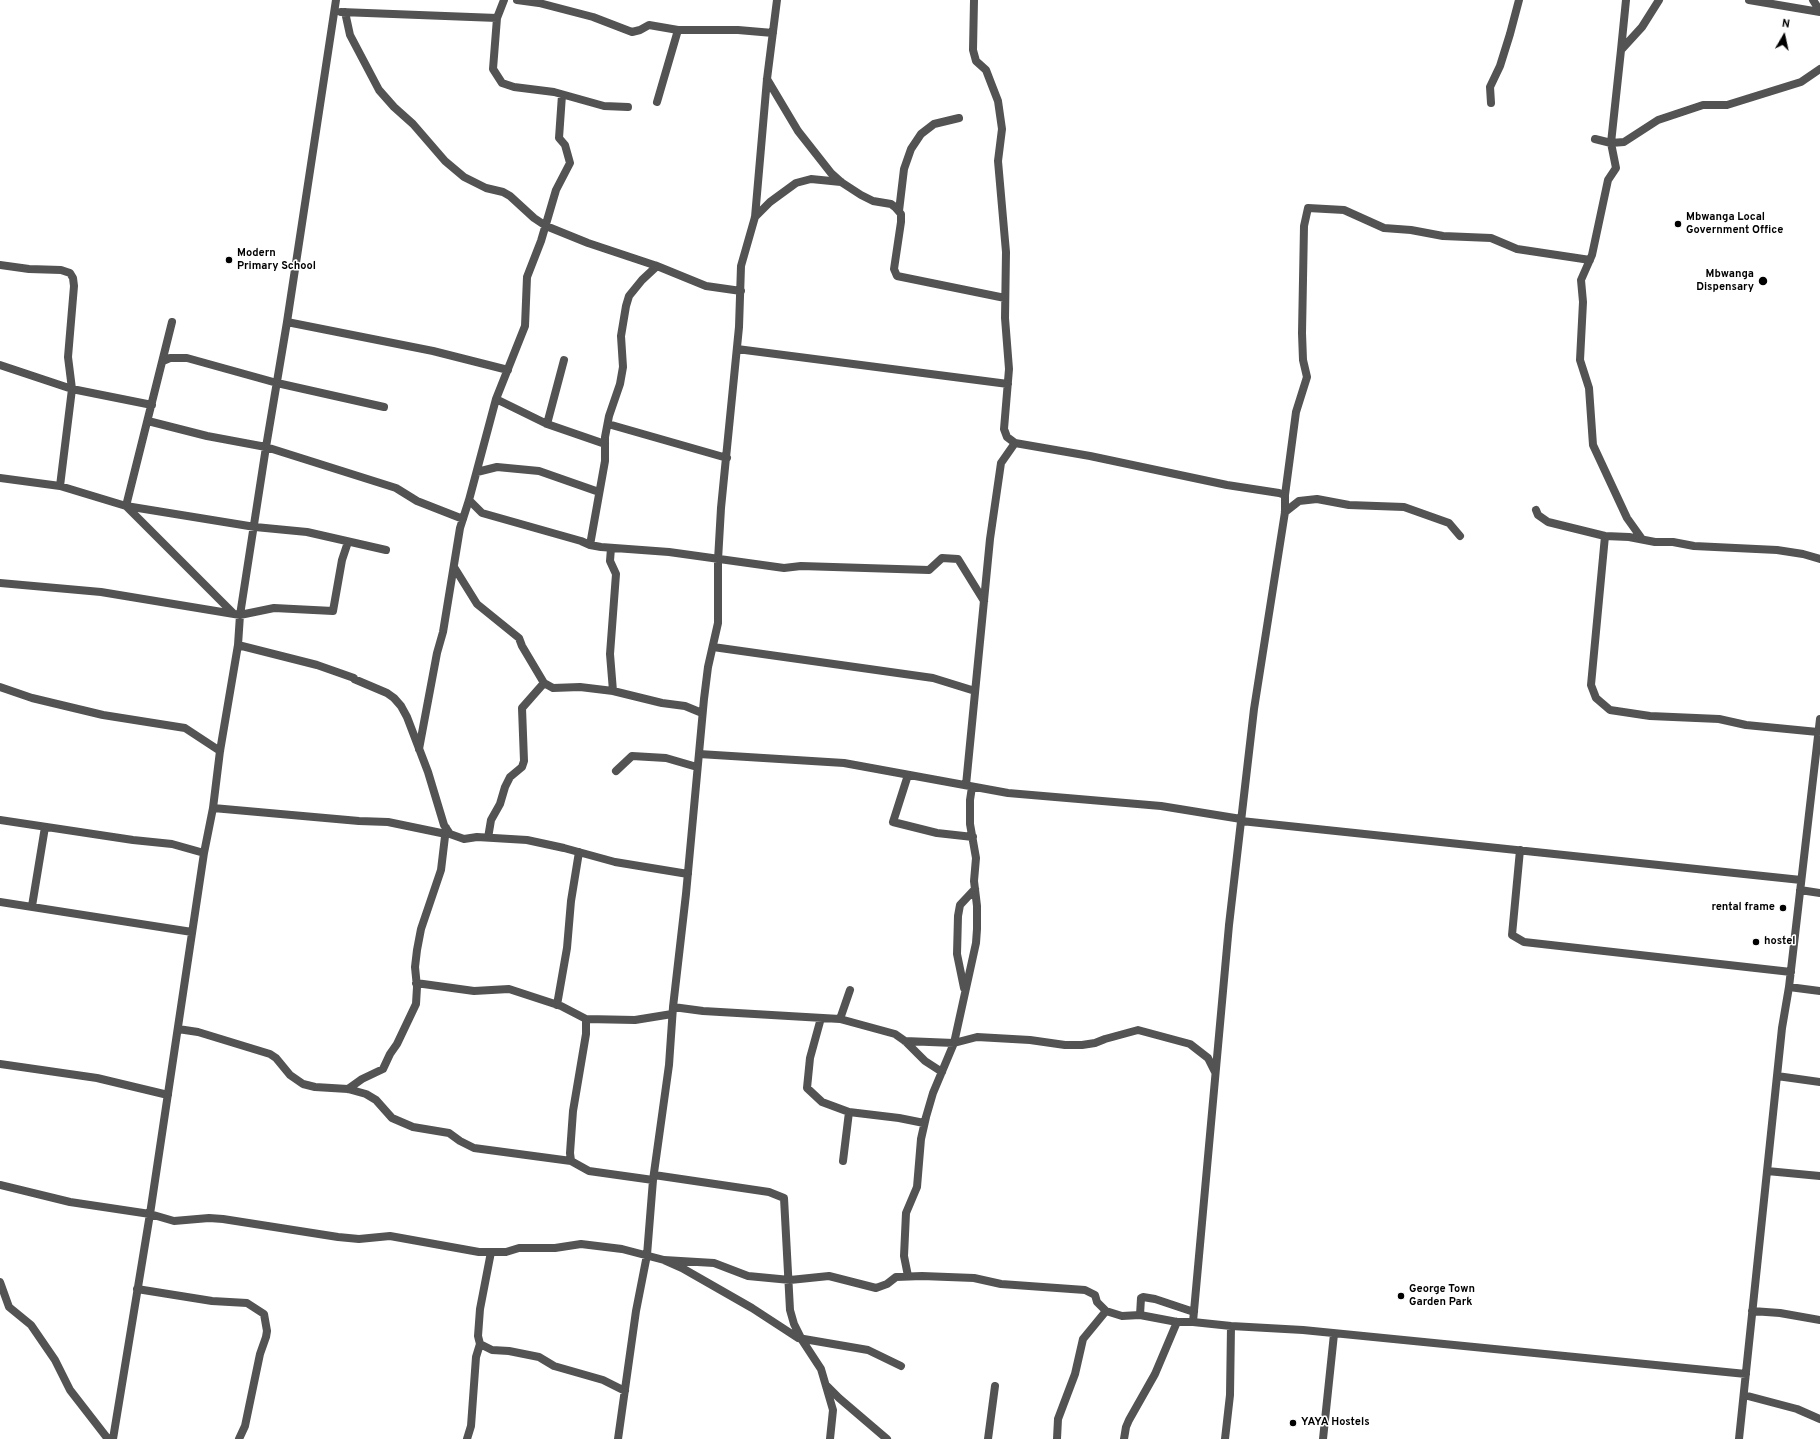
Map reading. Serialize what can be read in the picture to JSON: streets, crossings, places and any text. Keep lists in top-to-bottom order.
{
  "places": [
    "Mbwanga Local Government Office",
    "Modern Primary School",
    "Mbwanga Dispensary",
    "rental frame",
    "hostel",
    "George Town Garden Park",
    "YAYA Hostels"
  ],
  "north": "top"
}
